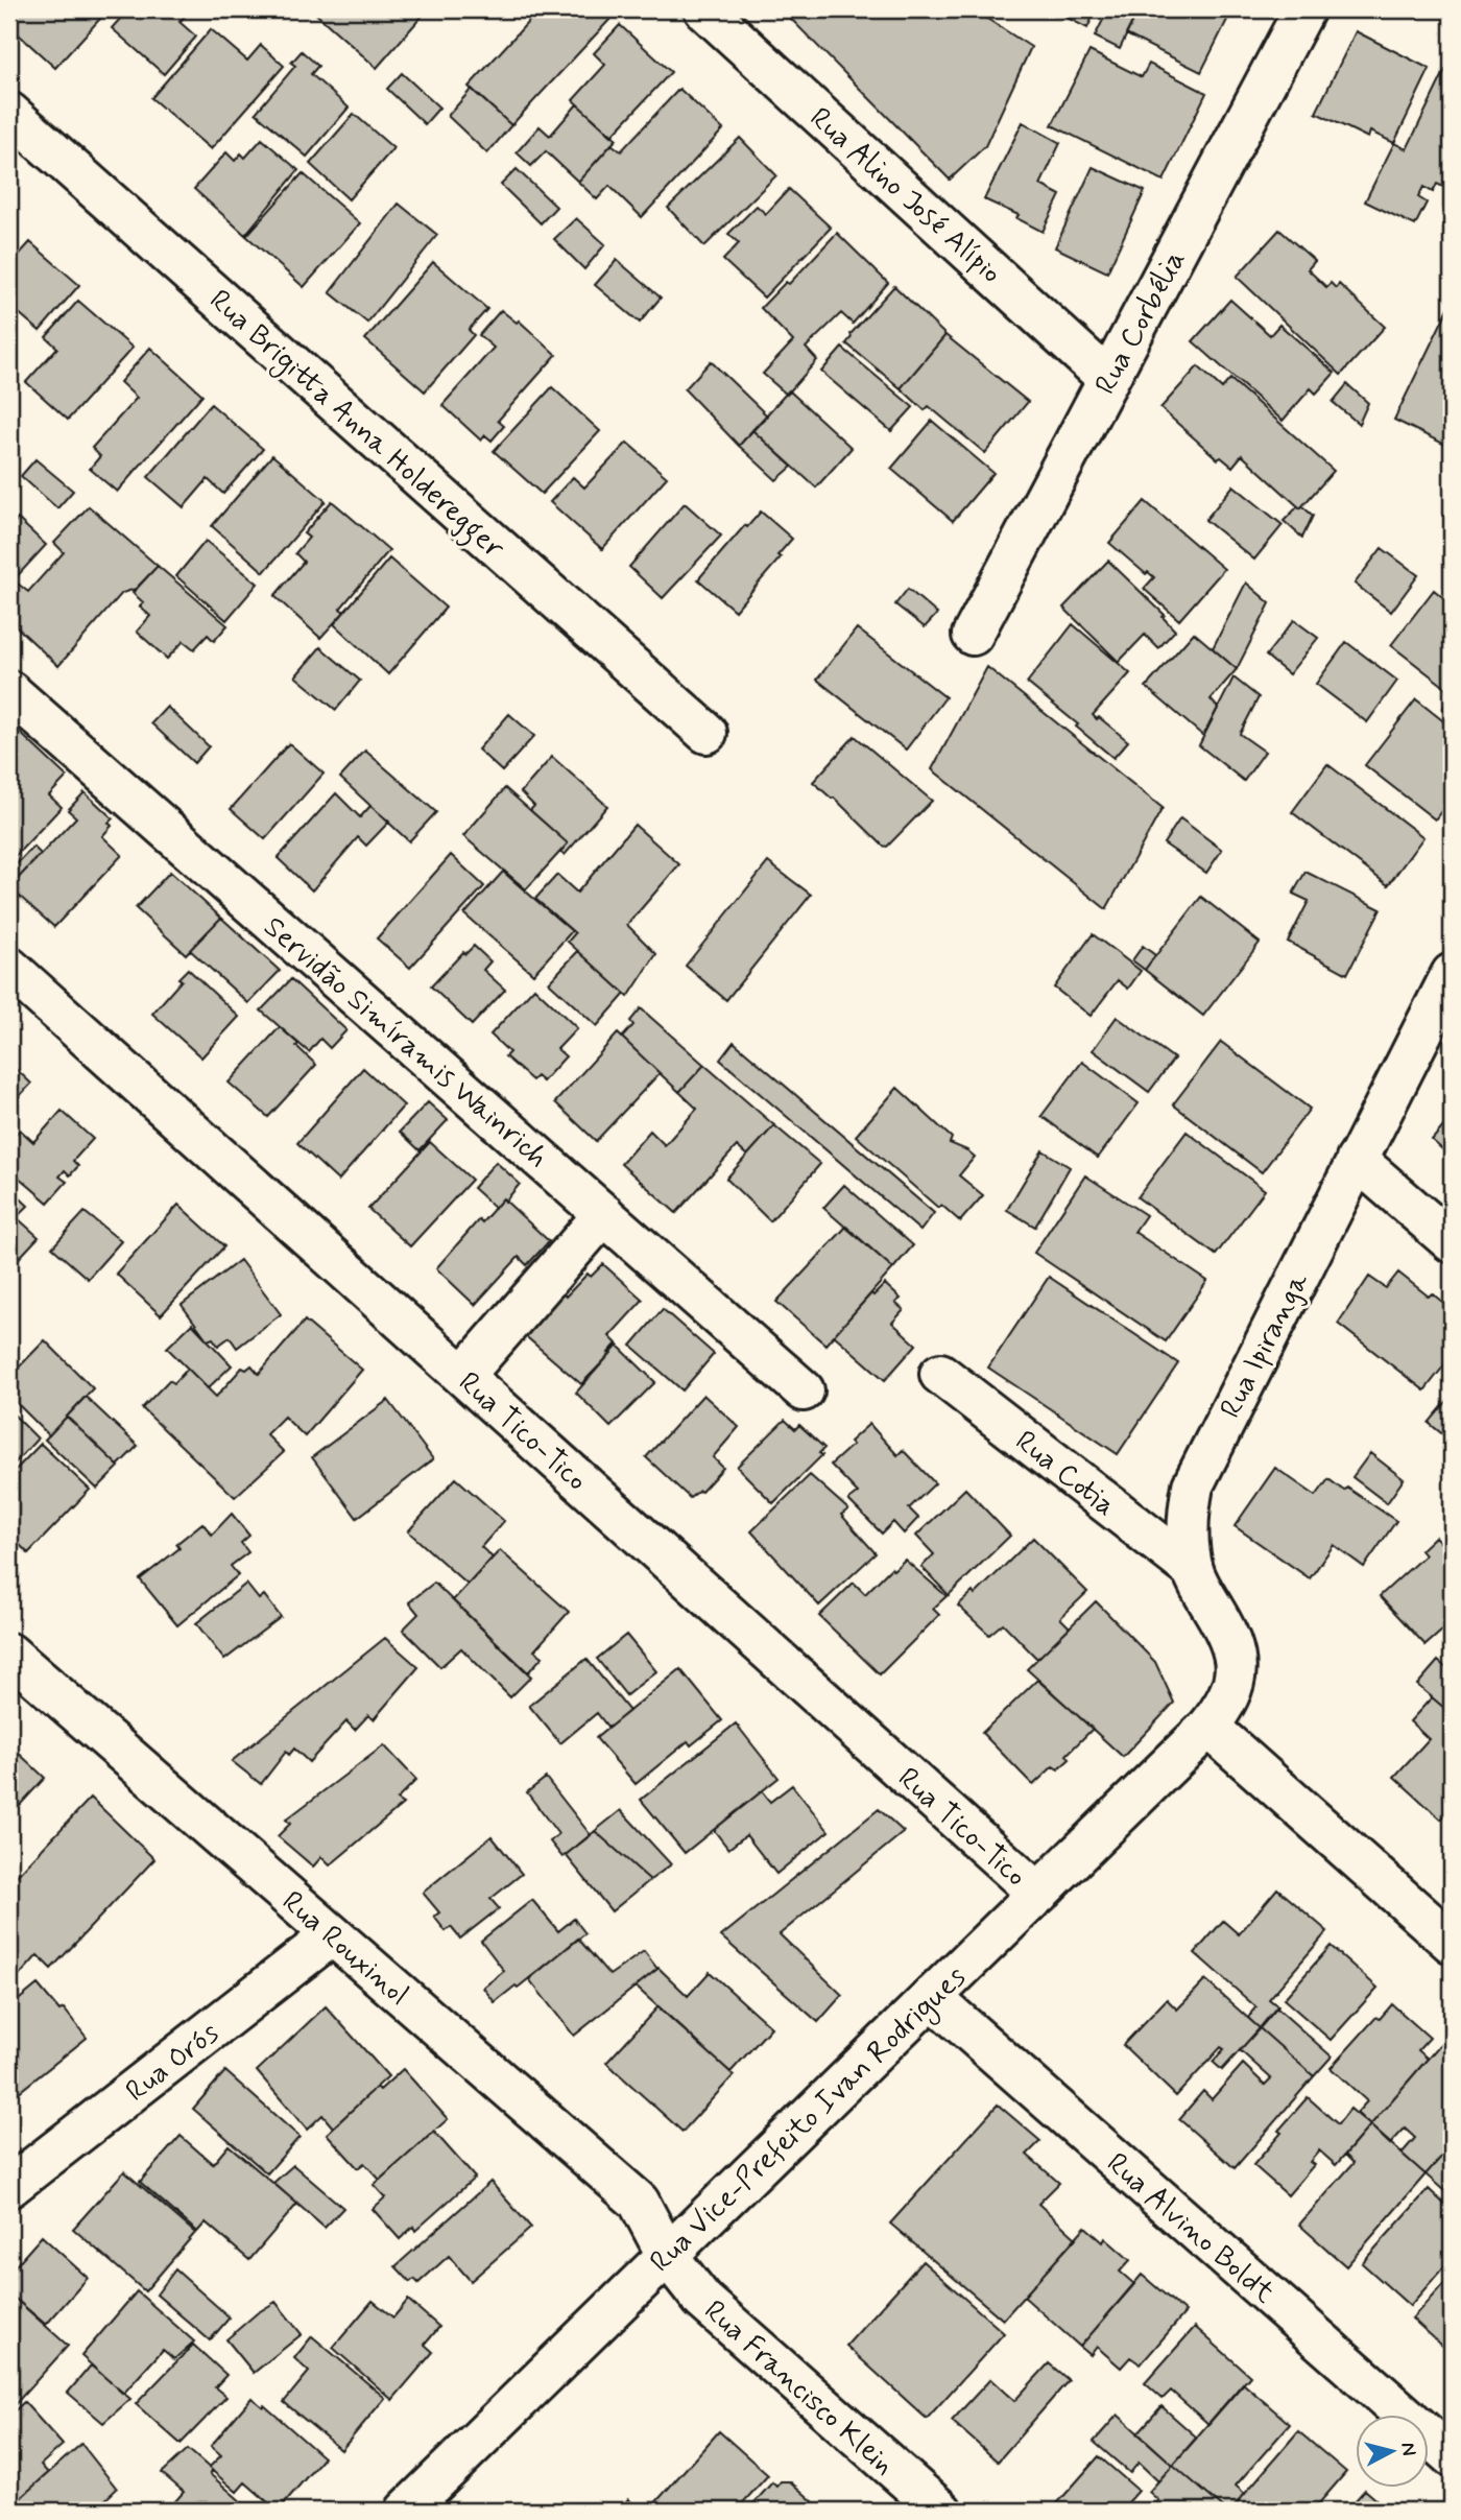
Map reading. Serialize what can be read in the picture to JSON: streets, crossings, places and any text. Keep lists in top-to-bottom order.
{
  "streets": {
    "street": [
      "Rua Alino José Alípio",
      "Rua Corbélia",
      "Rua Brigitta Anna Holderegger",
      "Servidão Simíramis Wainrich",
      "Rua Ipiranga",
      "Rua Tico-Tico",
      "Rua Cotia",
      "Rua Rouxinol",
      "Rua Orós",
      "Rua Vice-Prefeito Ivan Rodrigues",
      "Rua Alvino Boldt",
      "Rua Francisco Klein"
    ]
  },
  "crossings": [
    ["Rua Alino José Alípio", "Rua Corbélia"],
    ["Rua Ipiranga", "Rua Cotia"],
    ["Rua Ipiranga", "Rua Vice-Prefeito Ivan Rodrigues"],
    ["Rua Tico-Tico", "Rua Vice-Prefeito Ivan Rodrigues"],
    ["Rua Rouxinol", "Rua Orós"],
    ["Rua Rouxinol", "Rua Vice-Prefeito Ivan Rodrigues"],
    ["Rua Rouxinol", "Rua Francisco Klein"],
    ["Rua Vice-Prefeito Ivan Rodrigues", "Rua Alvino Boldt"],
    ["Rua Vice-Prefeito Ivan Rodrigues", "Rua Francisco Klein"]
  ],
  "north": "right"
}
